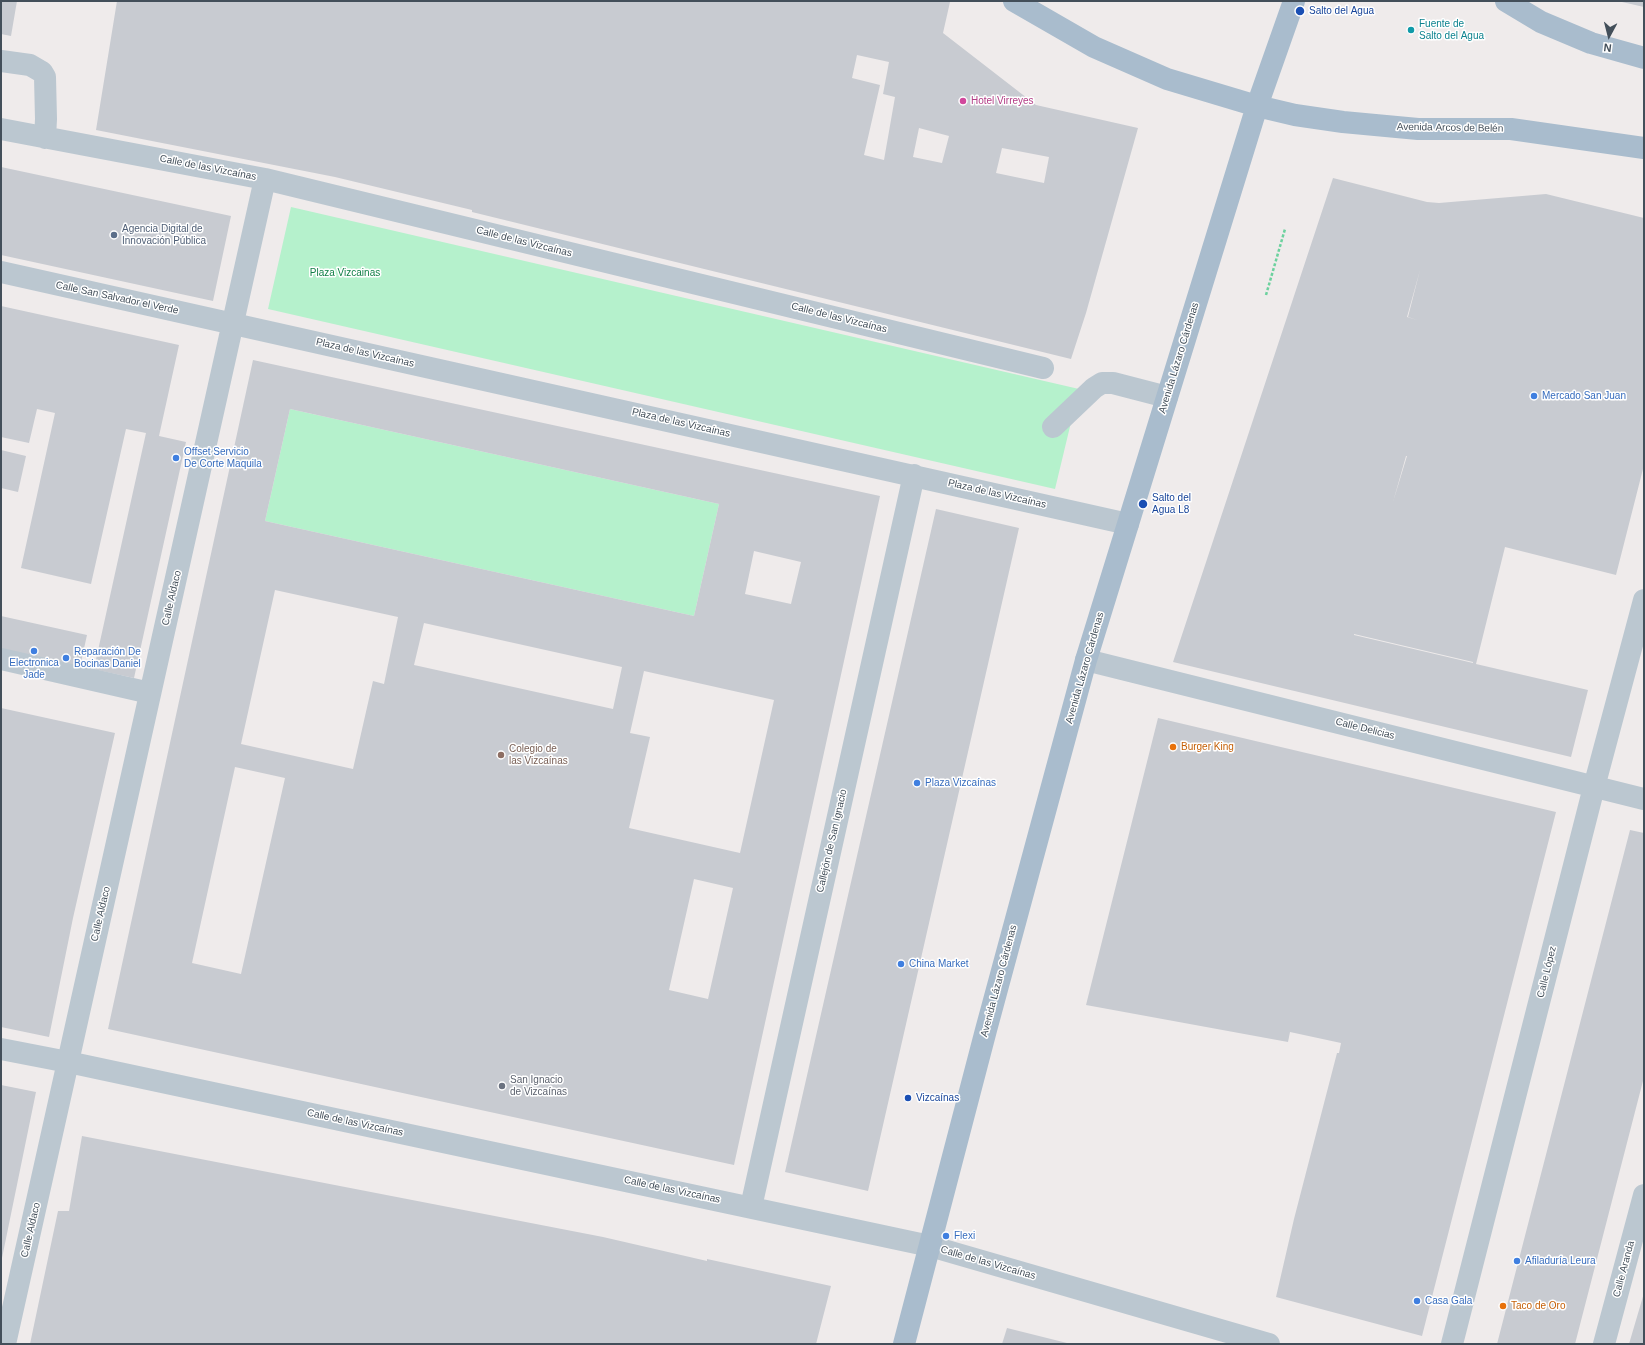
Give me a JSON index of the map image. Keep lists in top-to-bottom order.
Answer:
{
  "streets": {
    "main road": ["Avenida Arcos de Belén", "Avenida Lázaro Cárdenas"],
    "street": [
      "Calle de las Vizcaínas",
      "Calle San Salvador el Verde",
      "Plaza de las Vizcaínas",
      "Calle Aldaco",
      "Calle Delicias",
      "Callejón de San Ignacio",
      "Calle López",
      "Calle Aranda"
    ]
  },
  "crossings": [
    ["Avenida Arcos de Belén", "Avenida Lázaro Cárdenas"],
    ["Calle de las Vizcaínas", "Avenida Lázaro Cárdenas"],
    ["Calle de las Vizcaínas", "Calle Aldaco"],
    ["Calle de las Vizcaínas", "Callejón de San Ignacio"],
    ["Calle San Salvador el Verde", "Plaza de las Vizcaínas"],
    ["Calle San Salvador el Verde", "Calle Aldaco"],
    ["Plaza de las Vizcaínas", "Avenida Lázaro Cárdenas"],
    ["Plaza de las Vizcaínas", "Calle Aldaco"],
    ["Plaza de las Vizcaínas", "Callejón de San Ignacio"],
    ["Avenida Lázaro Cárdenas", "Calle Delicias"],
    ["Calle Delicias", "Calle López"]
  ],
  "parks": ["Plaza Vizcainas"],
  "places": [
    "Salto del Agua",
    "Fuente de Salto del Agua",
    "Hotel Virreyes",
    "Agencia Digital de Innovación Pública",
    "Mercado San Juan",
    "Offset Servicio De Corte Maquila",
    "Salto del Agua L8",
    "Electronica Jade",
    "Reparación De Bocinas Daniel",
    "Burger King",
    "Colegio de las Vizcaínas",
    "Plaza Vizcaínas",
    "China Market",
    "San Ignacio de Vizcaínas",
    "Vizcaínas",
    "Flexi",
    "Afiladuría Leura",
    "Casa Gala",
    "Taco de Oro"
  ],
  "north": "bottom"
}
